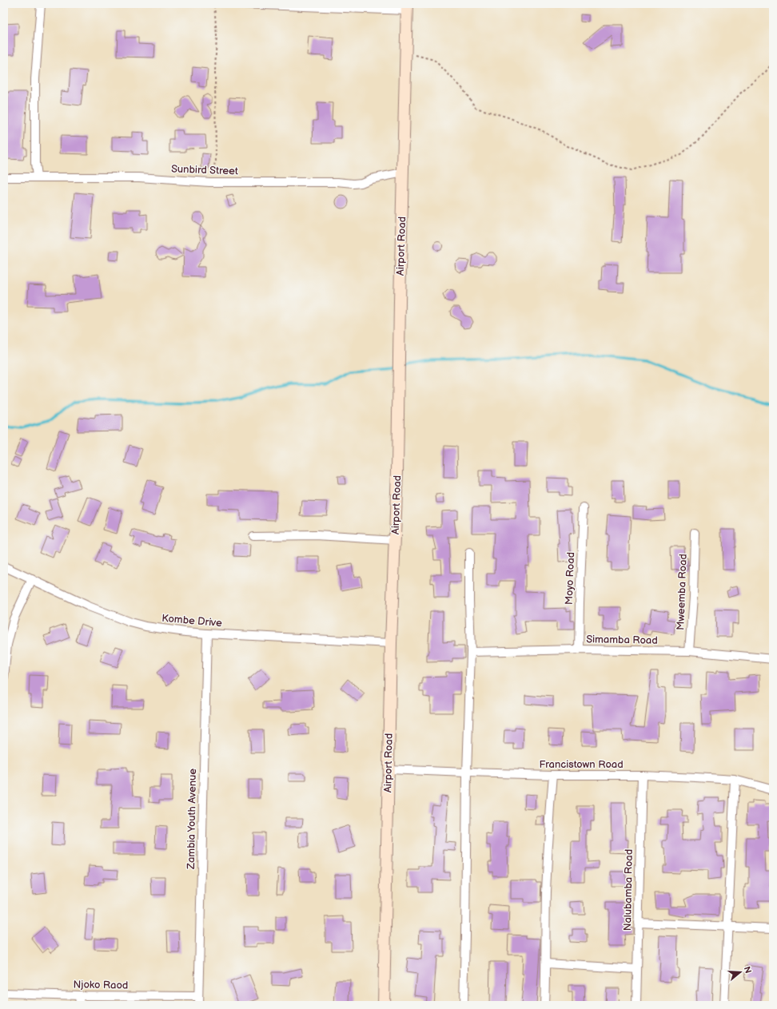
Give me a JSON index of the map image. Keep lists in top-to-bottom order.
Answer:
{
  "streets": {
    "street": [
      "Sunbird Street",
      "Airport Road",
      "Moyo Road",
      "Mweemba Road",
      "Kombe Drive",
      "Simamba Road",
      "Francistown Road",
      "Zambia Youth Avenue",
      "Nalubamba Road",
      "Njoko Raod"
    ]
  },
  "crossings": [
    ["Sunbird Street", "Airport Road"],
    ["Airport Road", "Kombe Drive"],
    ["Airport Road", "Francistown Road"],
    ["Moyo Road", "Simamba Road"],
    ["Mweemba Road", "Simamba Road"],
    ["Kombe Drive", "Zambia Youth Avenue"],
    ["Francistown Road", "Nalubamba Road"],
    ["Zambia Youth Avenue", "Njoko Raod"]
  ],
  "north": "right"
}
